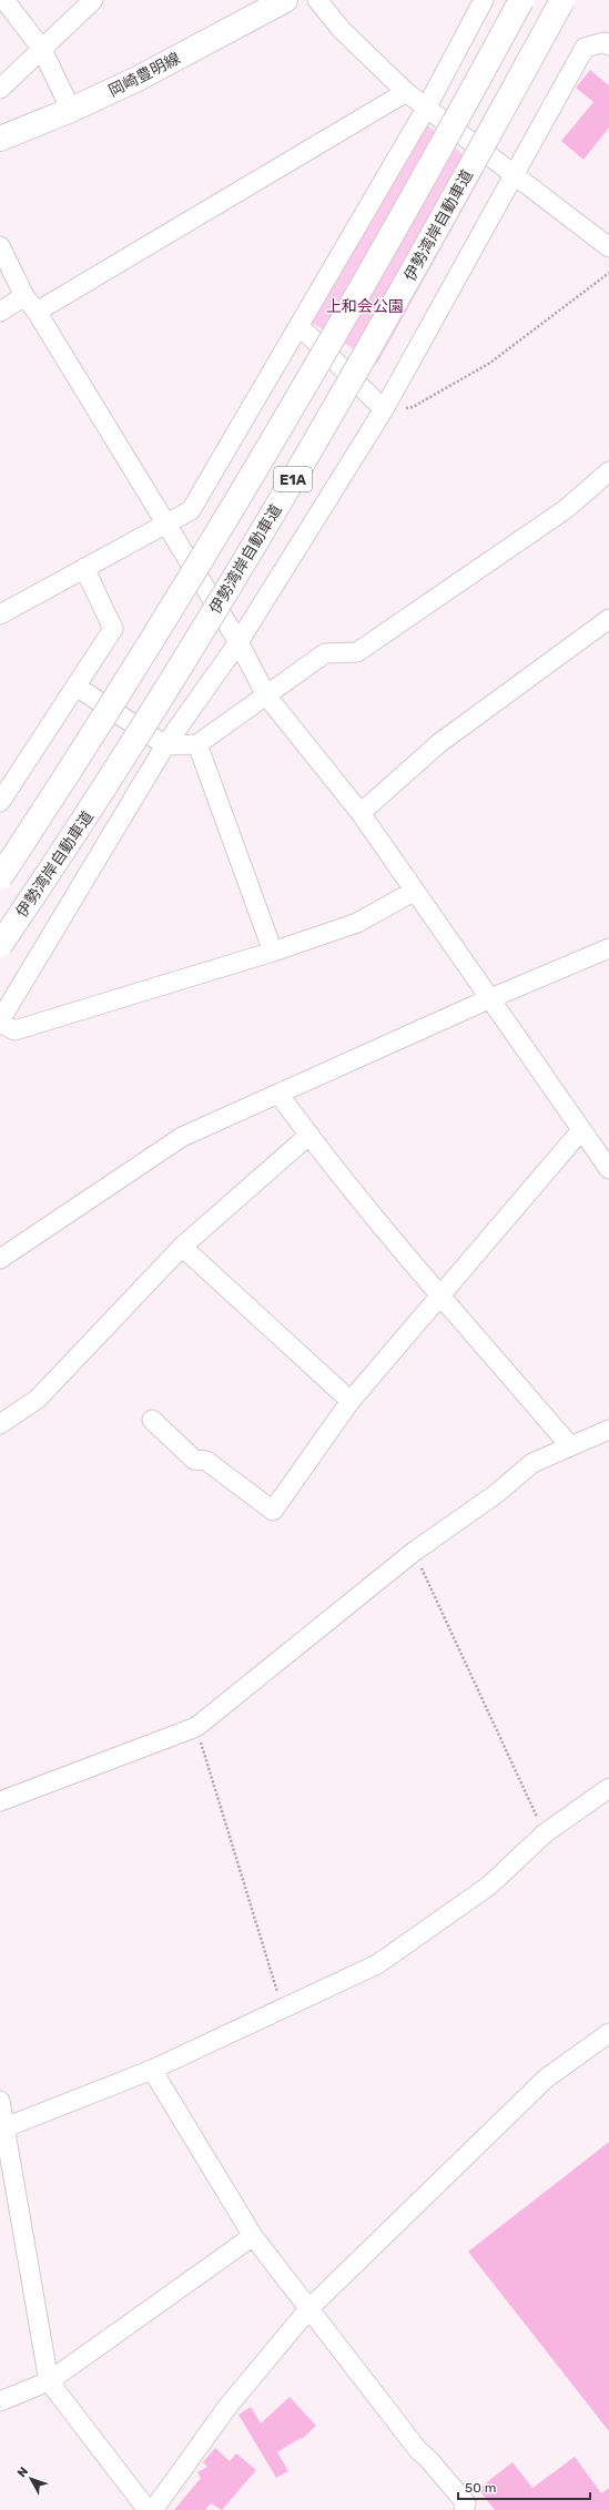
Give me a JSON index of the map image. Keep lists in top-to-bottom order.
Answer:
{
  "streets": {
    "main road": ["岡崎豊明線", "伊勢湾岸自動車道", "E1A"]
  },
  "parks": ["上和会公園"],
  "scale_bar": "50 m",
  "north": "top left"
}
